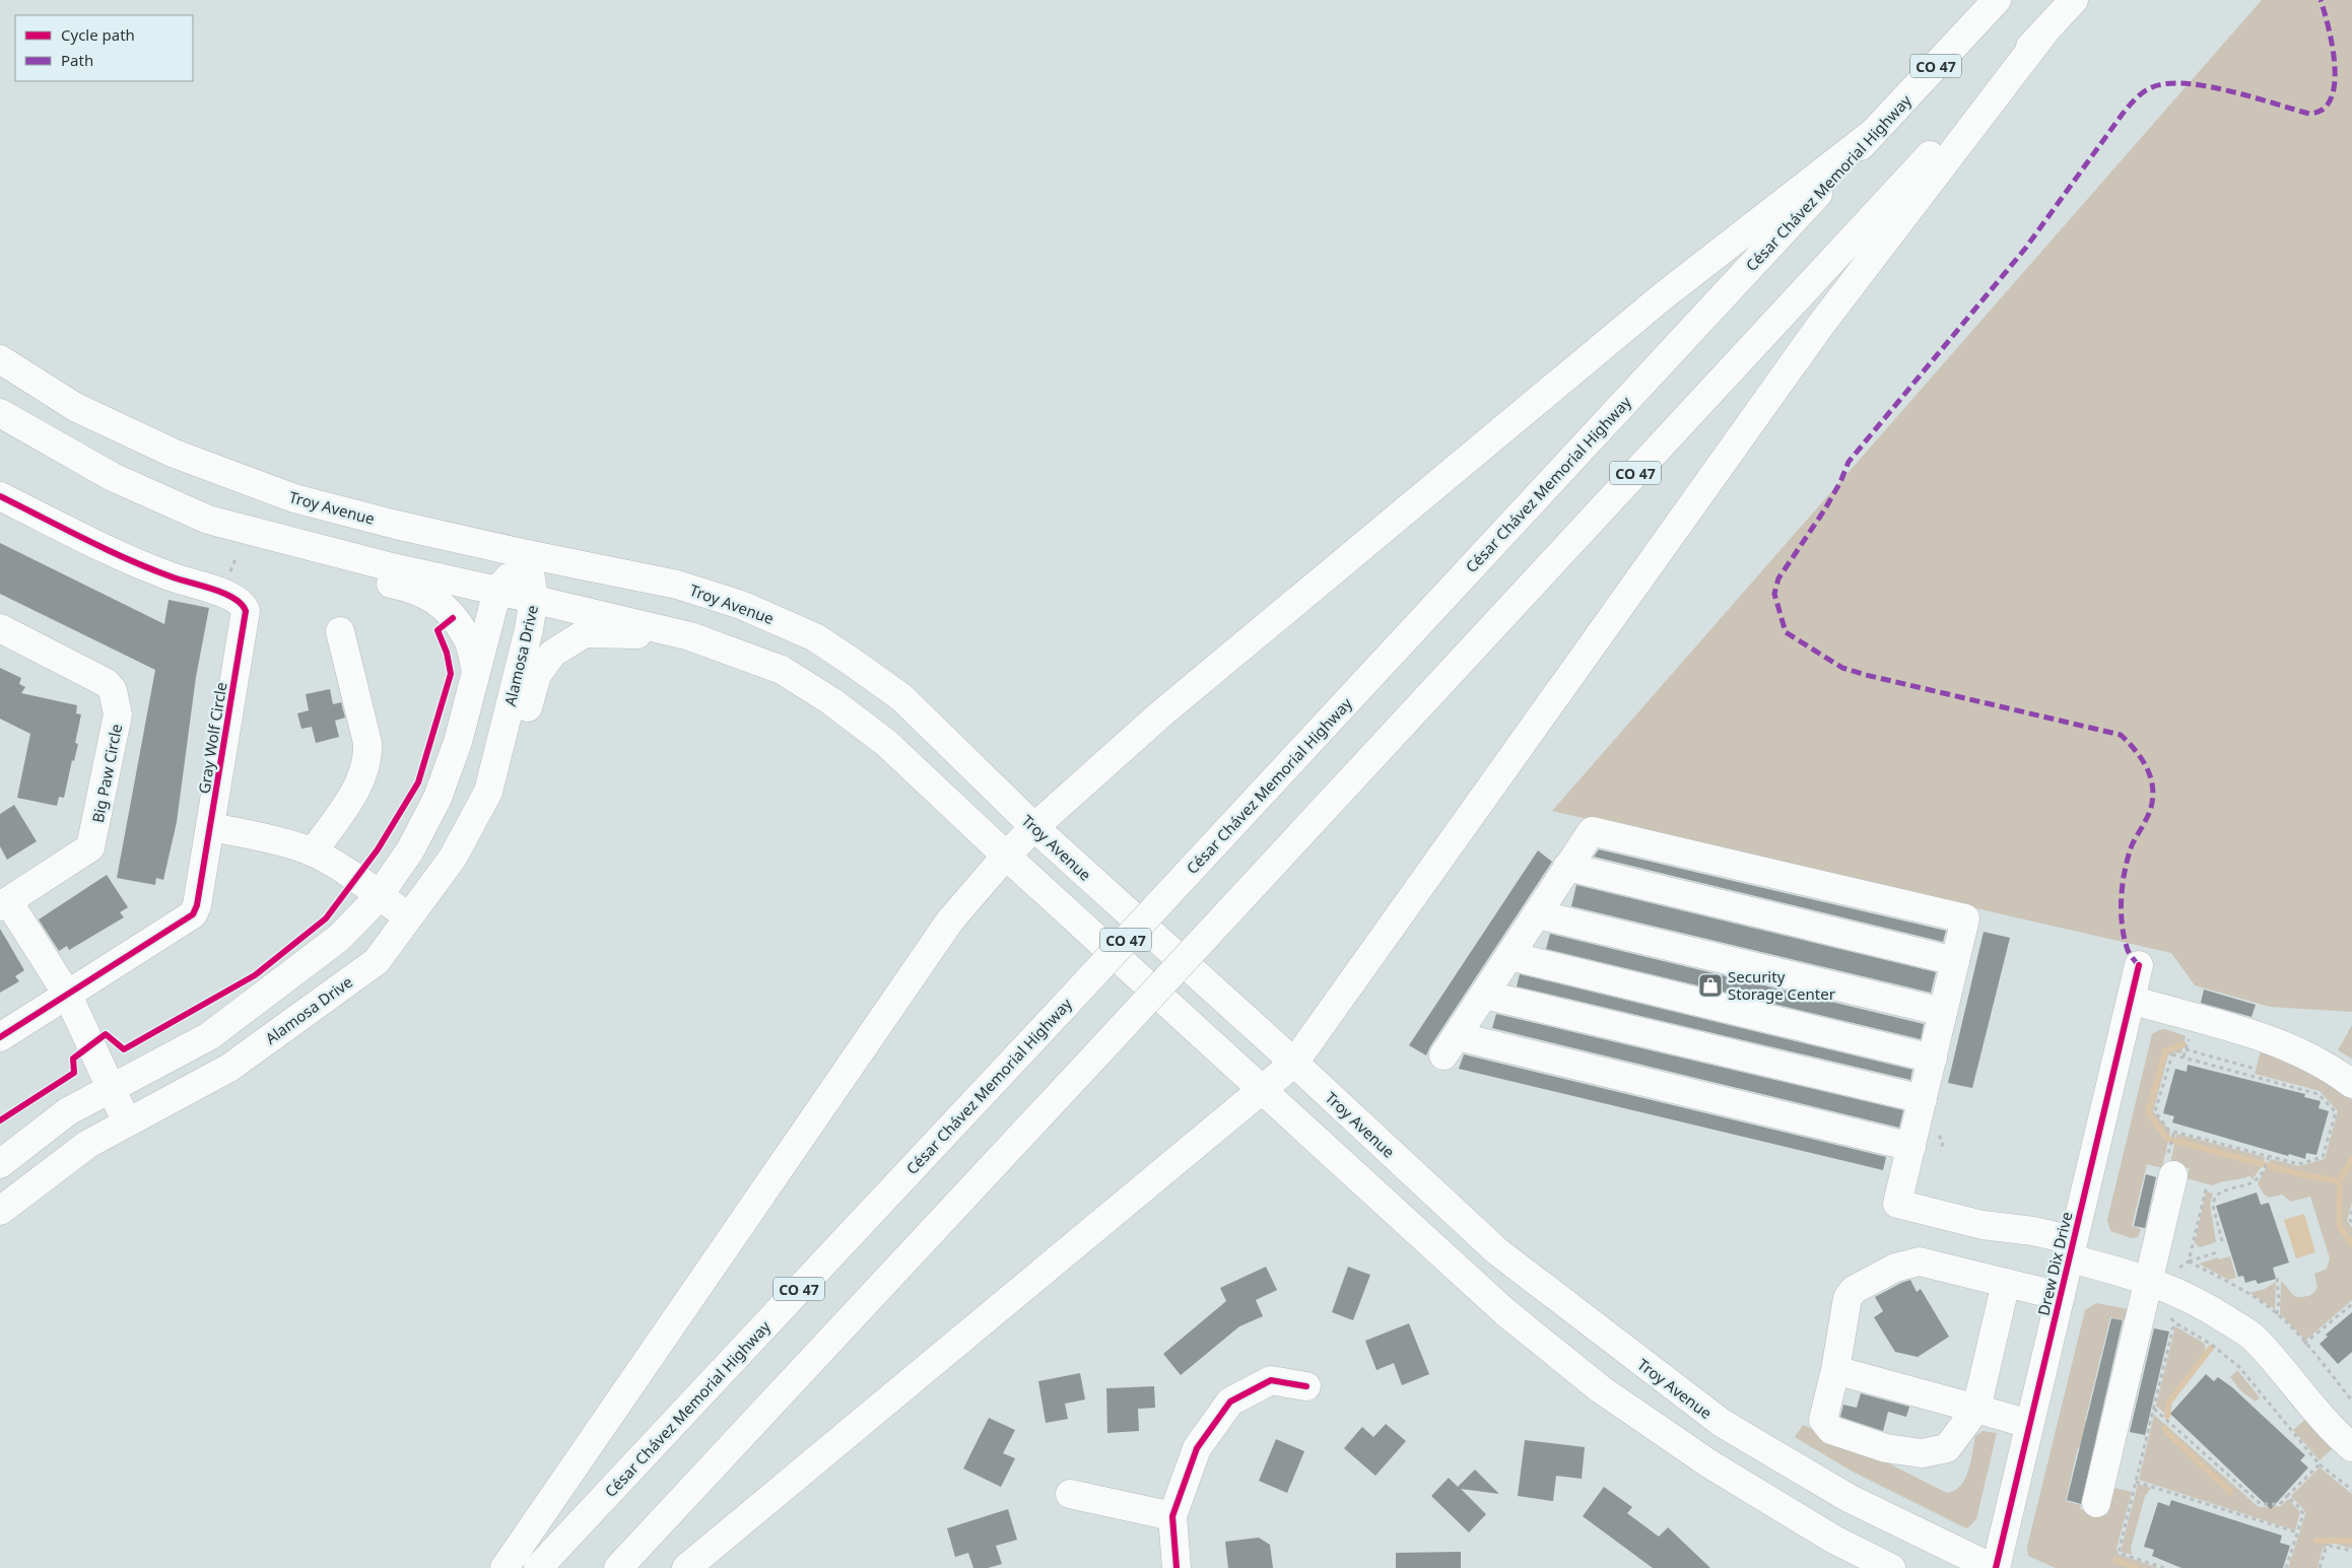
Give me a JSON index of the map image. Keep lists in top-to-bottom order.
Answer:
{
  "streets": {
    "main road": [
      "CO 47",
      "César Chávez Memorial Highway",
      "Troy Avenue",
      "Alamosa Drive",
      "Gray Wolf Circle",
      "Big Paw Circle",
      "Drew Dix Drive"
    ]
  },
  "crossings": [
    ["Troy Avenue", "Alamosa Drive"],
    ["Troy Avenue", "Drew Dix Drive"]
  ],
  "places": {
    "shop": ["Security Storage Center"]
  },
  "legend": ["Cycle path", "Path"]
}
